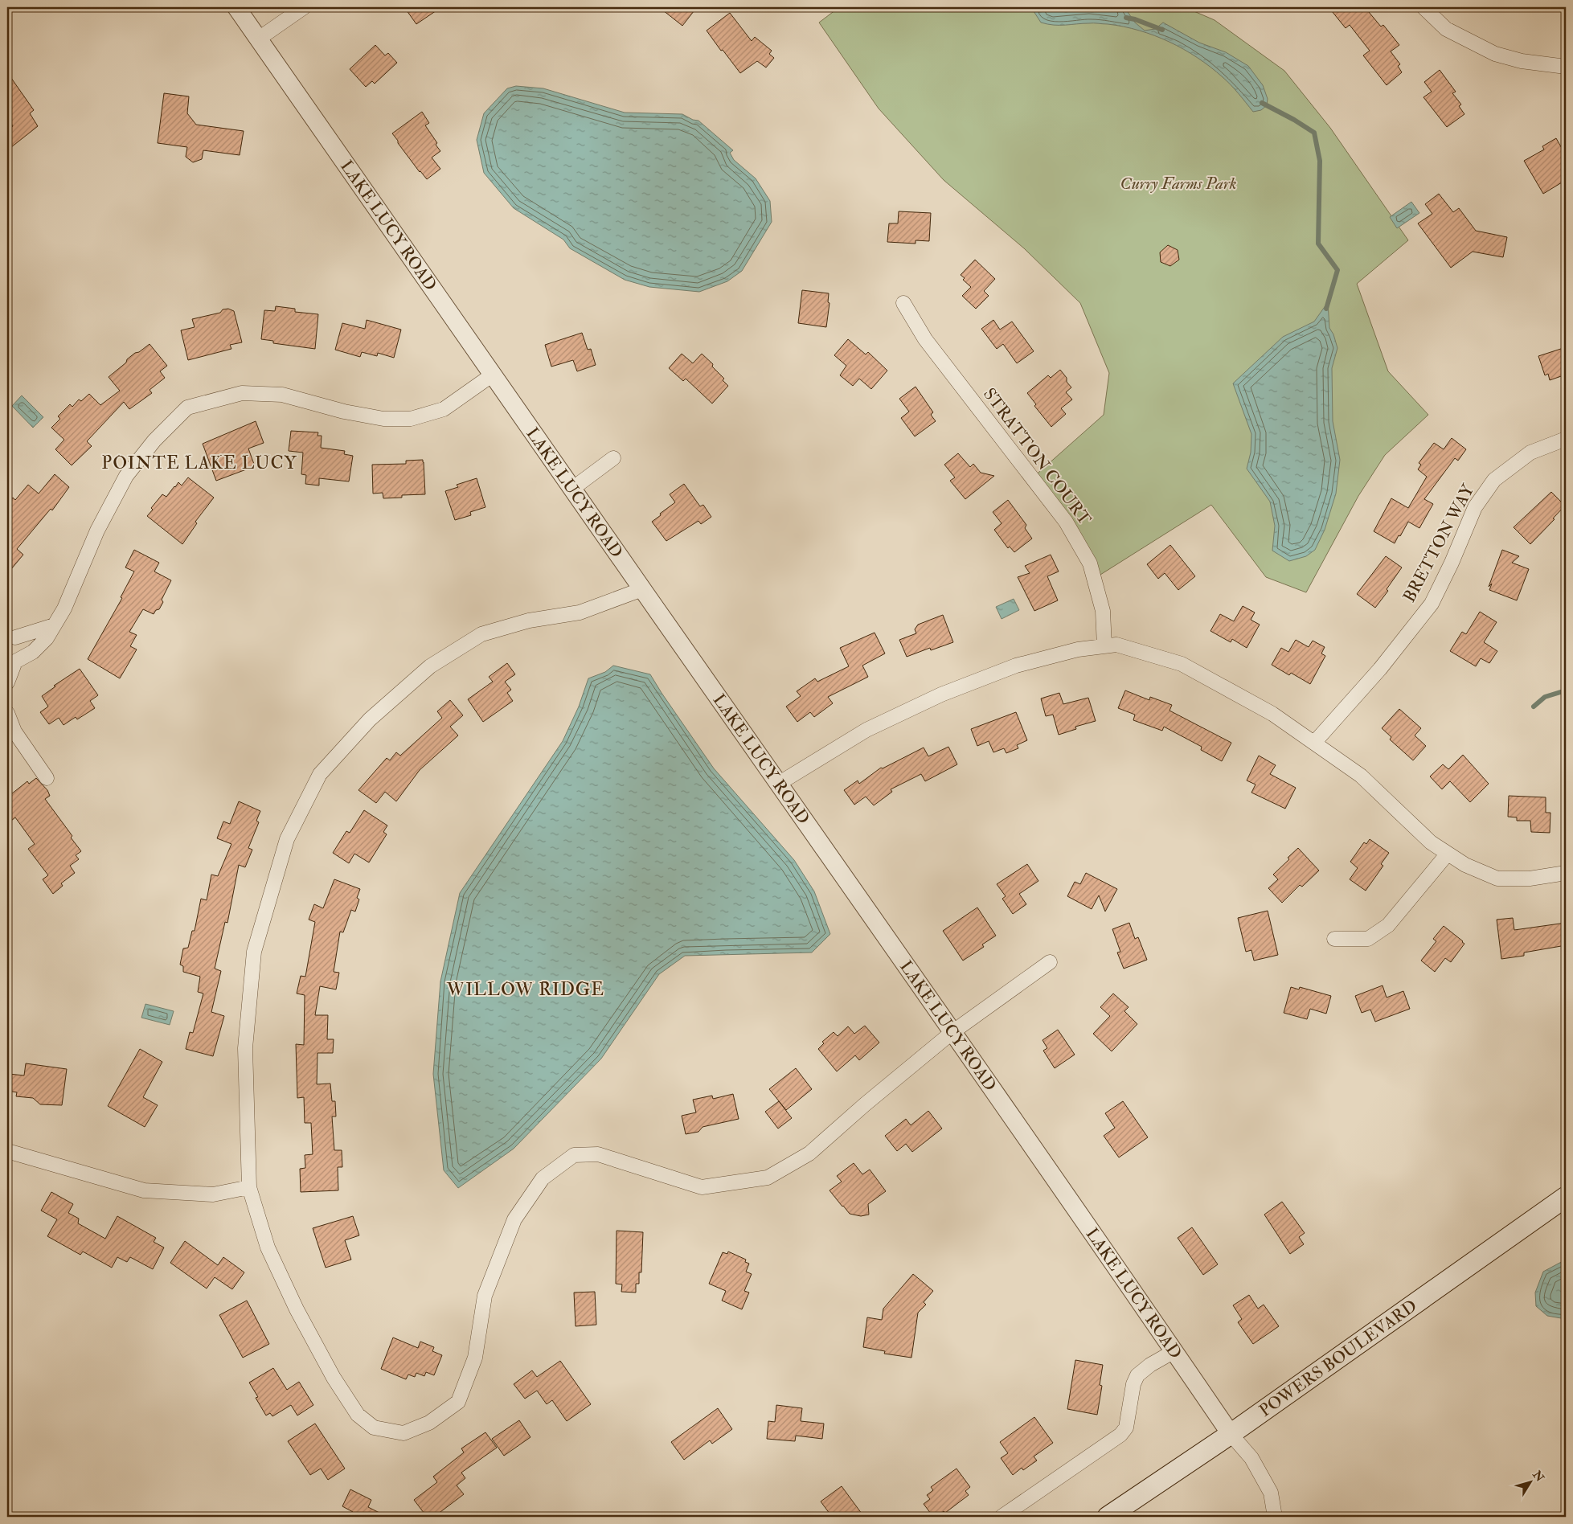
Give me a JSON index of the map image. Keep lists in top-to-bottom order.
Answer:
{
  "streets": {
    "main road": ["POWERS BOULEVARD"],
    "street": ["LAKE LUCY ROAD", "STRATTON COURT", "BRETTON WAY"]
  },
  "crossings": [
    ["LAKE LUCY ROAD", "POWERS BOULEVARD"]
  ],
  "districts": ["POINTE LAKE LUCY", "WILLOW RIDGE"],
  "parks": ["Curry Farms Park"],
  "north": "top right"
}
